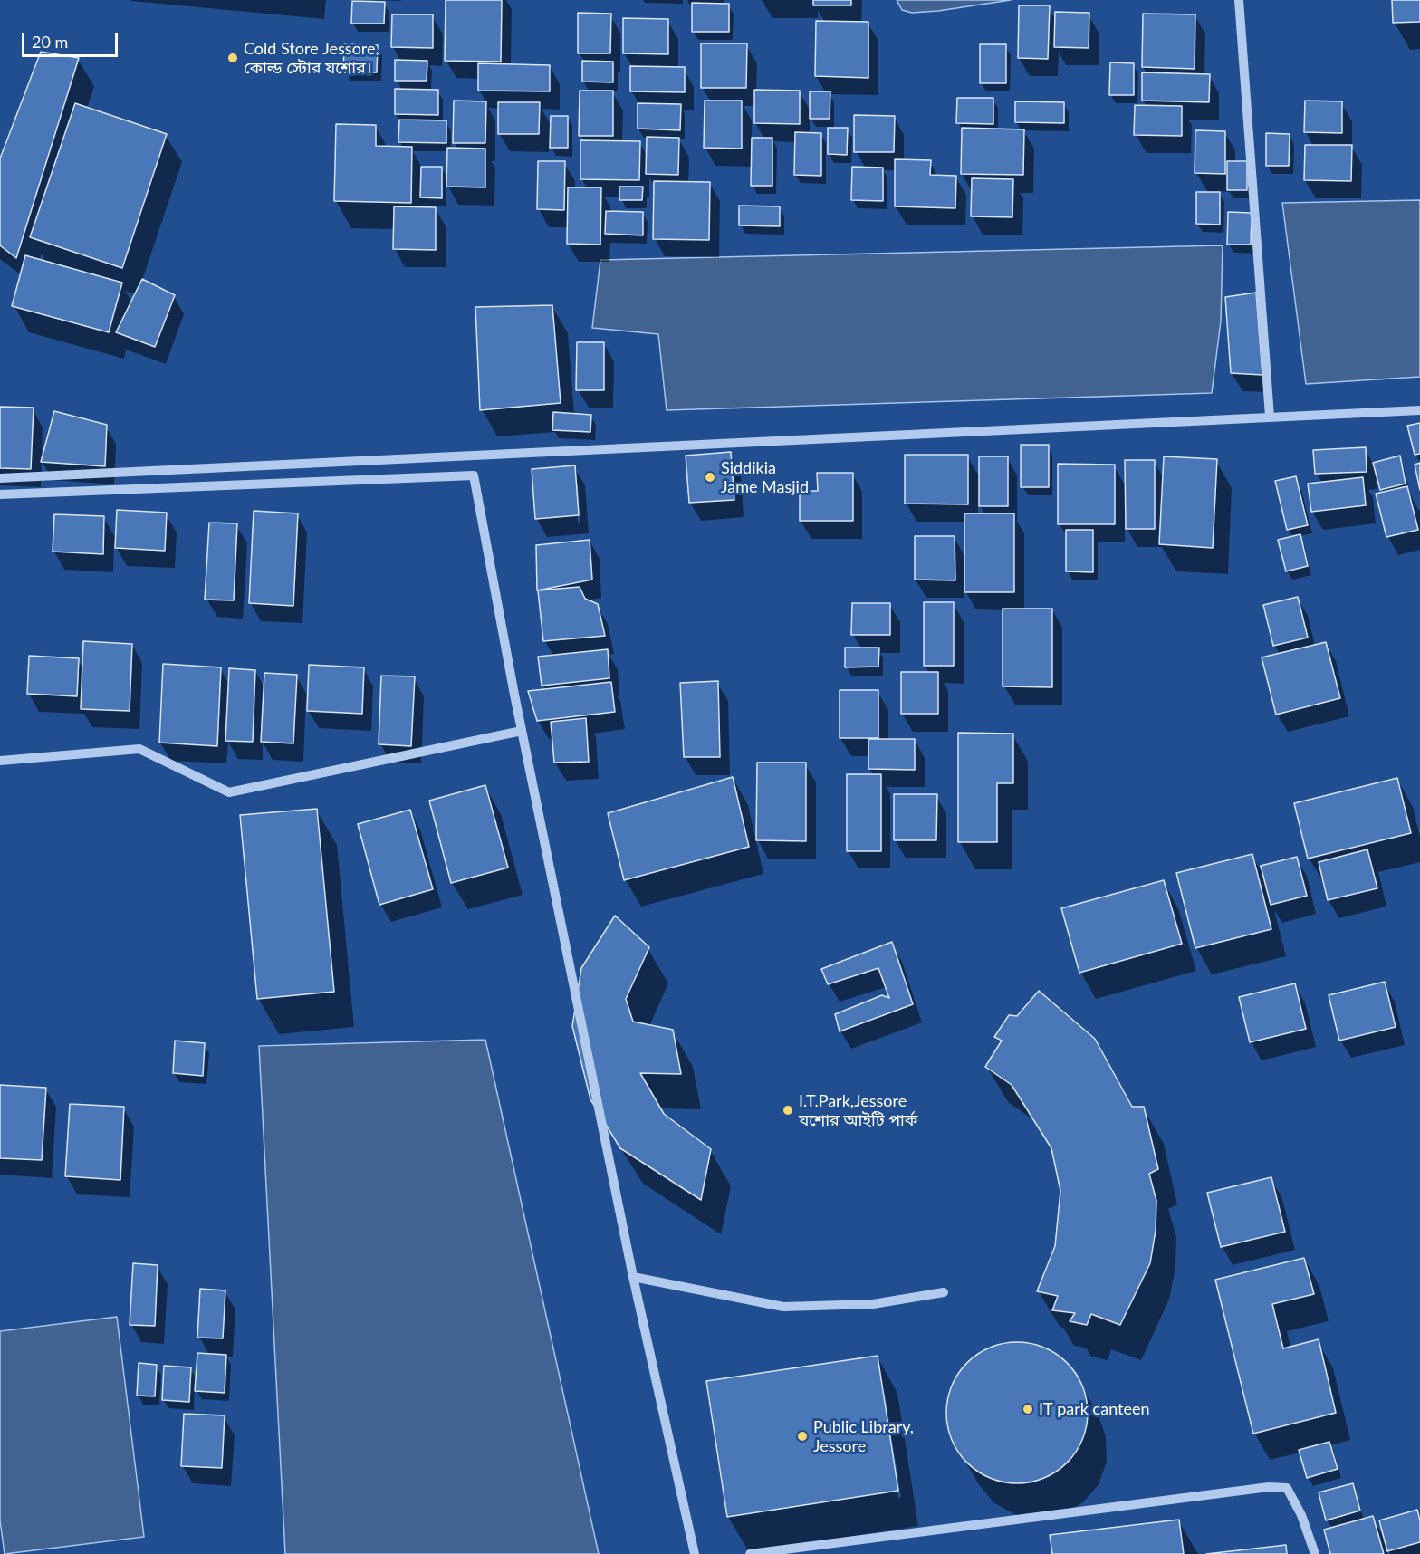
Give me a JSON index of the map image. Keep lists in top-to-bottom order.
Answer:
{
  "places": [
    "Cold Store Jessore. কোল্ড স্টোর যশোর।",
    "Siddikia Jame Masjid",
    "I.T.Park,Jessore যশোর আইটি পার্ক",
    "IT park canteen",
    "Public Library, Jessore"
  ],
  "scale_bar": "20 m"
}
